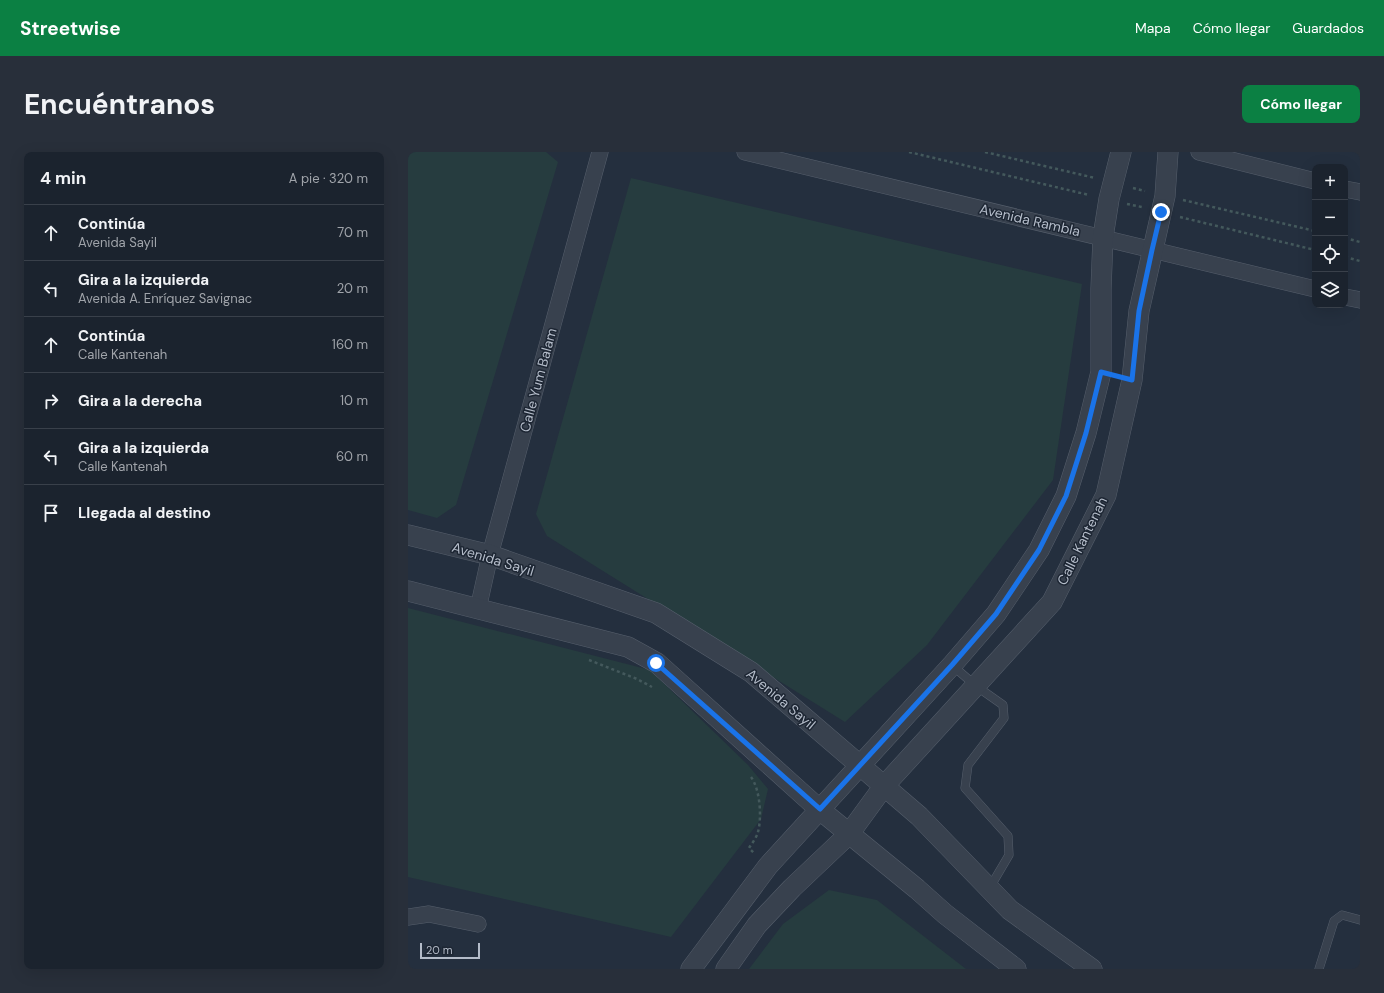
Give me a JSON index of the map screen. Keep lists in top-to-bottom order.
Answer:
{
  "streets": {
    "street": [
      "Avenida Rambla",
      "Calle Yum Balam",
      "Calle Kantenah",
      "Avenida Sayil"
    ]
  },
  "crossings": [
    ["Avenida Rambla", "Calle Kantenah"],
    ["Calle Yum Balam", "Avenida Sayil"],
    ["Calle Kantenah", "Avenida Sayil"]
  ],
  "scale_bar": "20 m",
  "page": {
    "header": "Streetwise",
    "nav": ["Mapa", "Cómo llegar", "Guardados"],
    "buttons": "Cómo llegar",
    "title": "Encuéntranos",
    "heading": ["4 min", "A pie · 320 m"],
    "map_buttons": ["+", "−"],
    "list": [
      ["Continúa", "Avenida Sayil", "70 m"],
      ["Gira a la izquierda", "Avenida A. Enríquez Savignac", "20 m"],
      ["Continúa", "Calle Kantenah", "160 m"],
      ["Gira a la derecha", "10 m"],
      ["Gira a la izquierda", "Calle Kantenah", "60 m"],
      "Llegada al destino"
    ],
    "scale": "20 m"
  }
}
